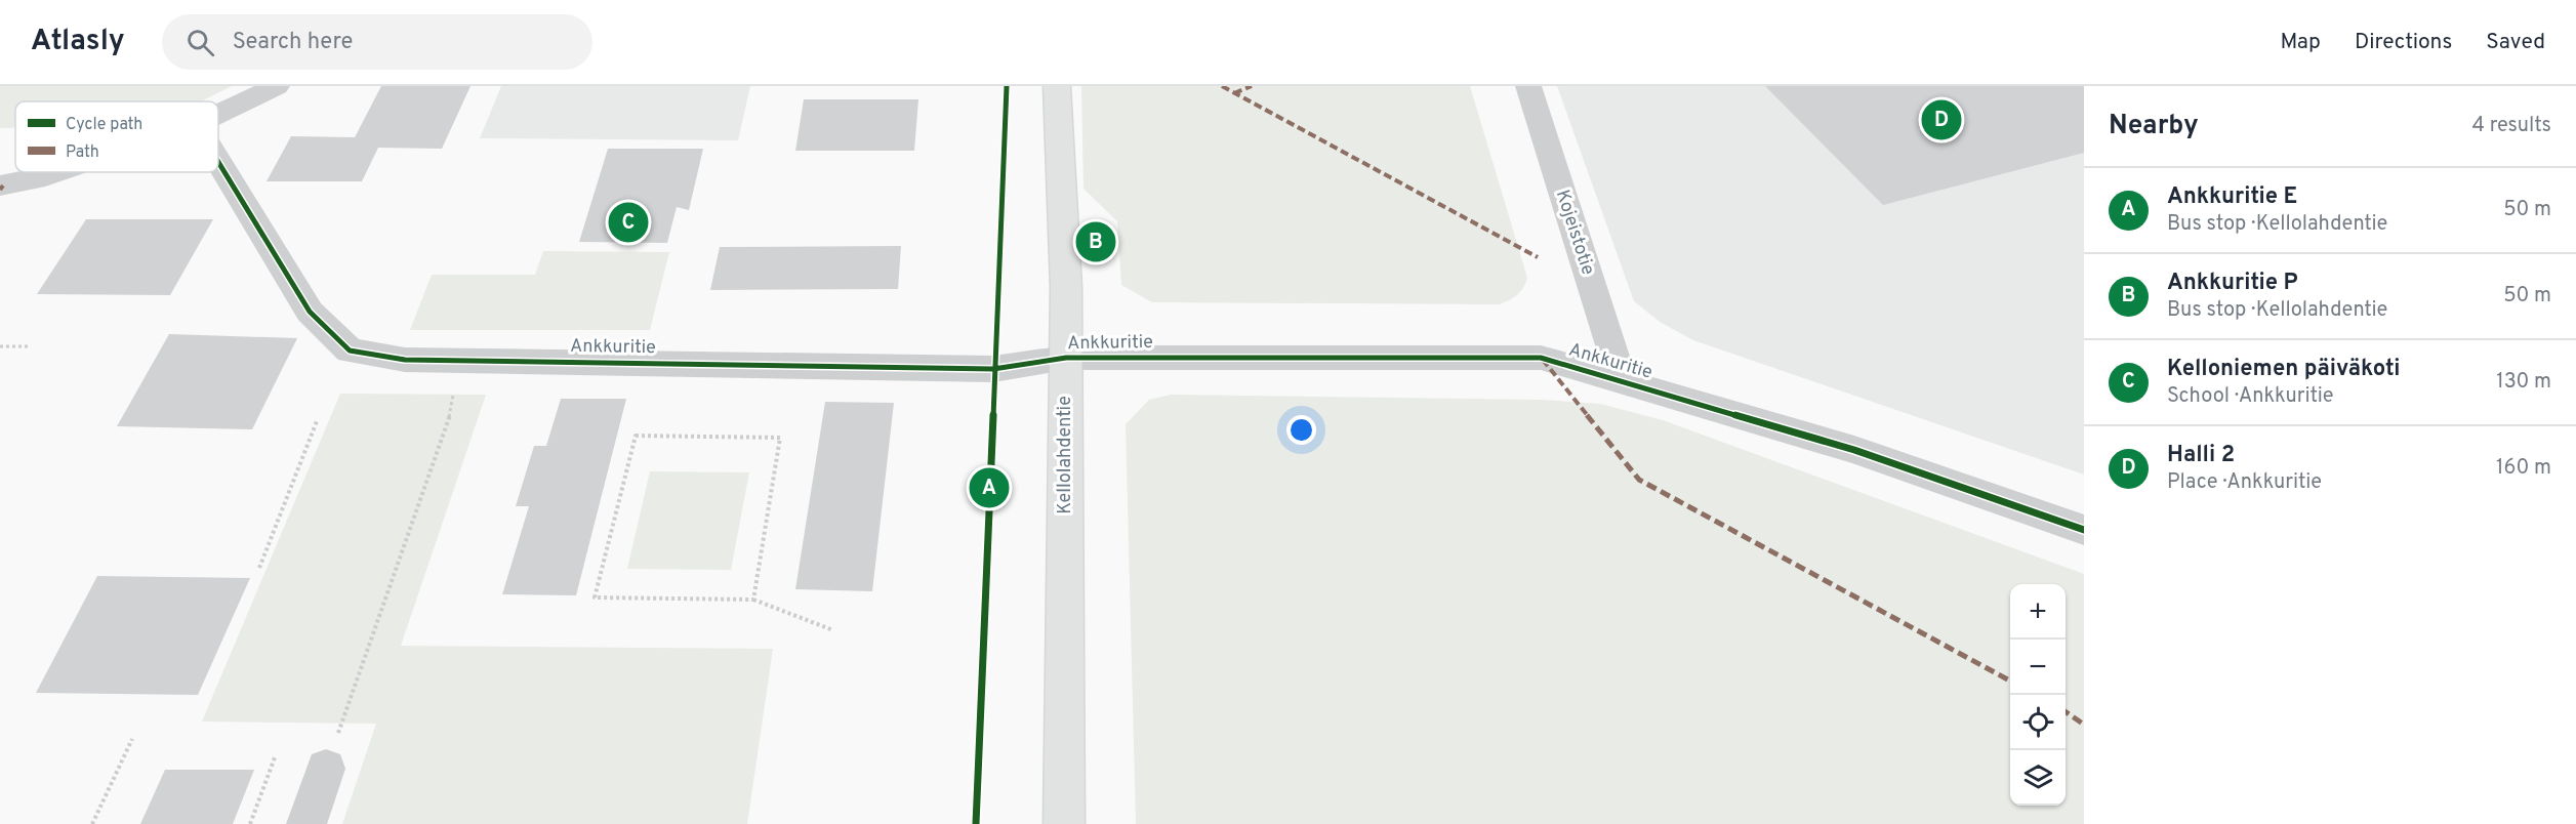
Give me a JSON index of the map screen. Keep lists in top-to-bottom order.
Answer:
{
  "streets": {
    "street": ["Kojeistotie", "Ankkuritie", "Kellolahdentie"]
  },
  "crossings": [
    ["Kojeistotie", "Ankkuritie"],
    ["Ankkuritie", "Kellolahdentie"]
  ],
  "legend": ["Cycle path", "Path"],
  "page": {
    "header": "Atlasly",
    "search": "Search here",
    "nav": ["Map", "Directions", "Saved"],
    "heading": ["Nearby", "4 results"],
    "pins": [
      "D",
      "C",
      "B",
      "A"
    ],
    "list": [
      {
        "mark": "A",
        "name": "Ankkuritie E",
        "note": "Bus stop · Kellolahdentie",
        "value": "50 m"
      },
      {
        "mark": "B",
        "name": "Ankkuritie P",
        "note": "Bus stop · Kellolahdentie",
        "value": "50 m"
      },
      {
        "mark": "C",
        "name": "Kelloniemen päiväkoti",
        "note": "School · Ankkuritie",
        "value": "130 m"
      },
      {
        "mark": "D",
        "name": "Halli 2",
        "note": "Place · Ankkuritie",
        "value": "160 m"
      }
    ],
    "map_buttons": ["+", "−"]
  }
}
